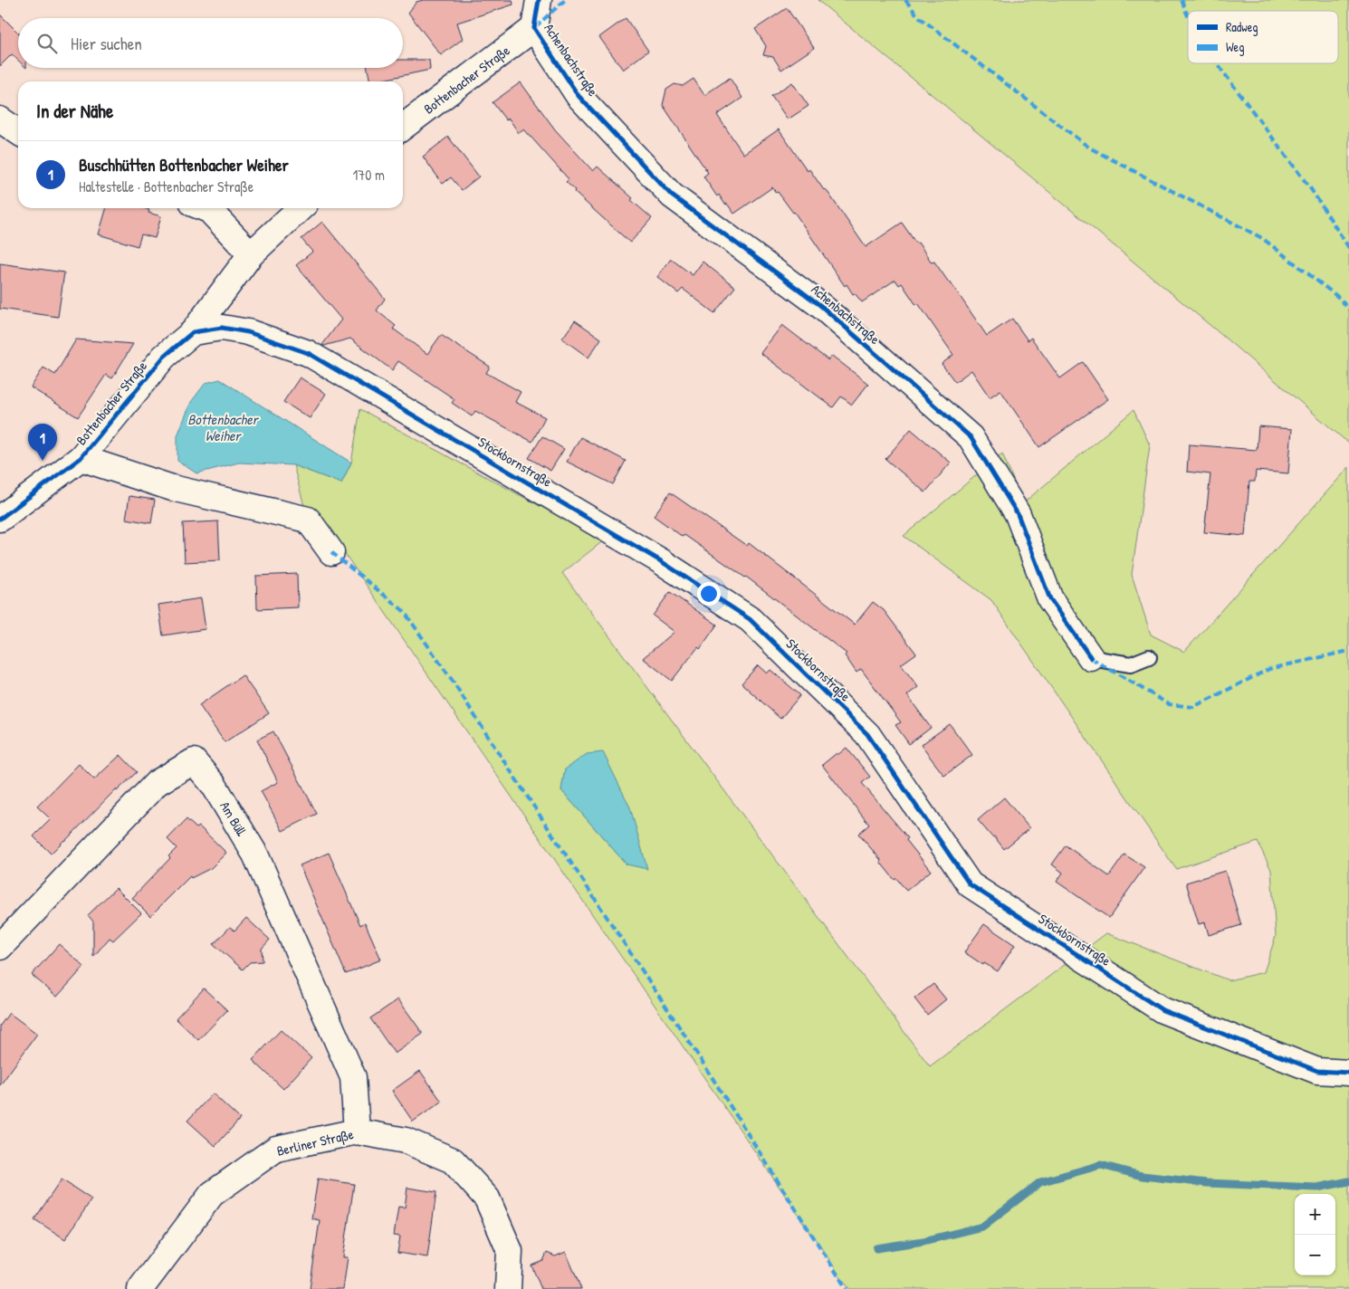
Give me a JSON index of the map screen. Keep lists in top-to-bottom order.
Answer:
{
  "streets": {
    "street": [
      "Achenbachstraße",
      "Bottenbacher Straße",
      "Stockbornstraße",
      "Am Büll",
      "Berliner Straße"
    ]
  },
  "crossings": [
    ["Achenbachstraße", "Bottenbacher Straße"],
    ["Bottenbacher Straße", "Stockbornstraße"],
    ["Am Büll", "Berliner Straße"]
  ],
  "water": ["Bottenbacher Weiher"],
  "legend": ["Radweg", "Weg"],
  "page": {
    "search": "Hier suchen",
    "heading": "In der Nähe",
    "list": [
      {
        "mark": "1",
        "name": "Buschhütten Bottenbacher Weiher",
        "note": "Haltestelle · Bottenbacher Straße",
        "value": "170 m"
      }
    ],
    "pins": "1",
    "map_buttons": ["+", "−"]
  }
}
